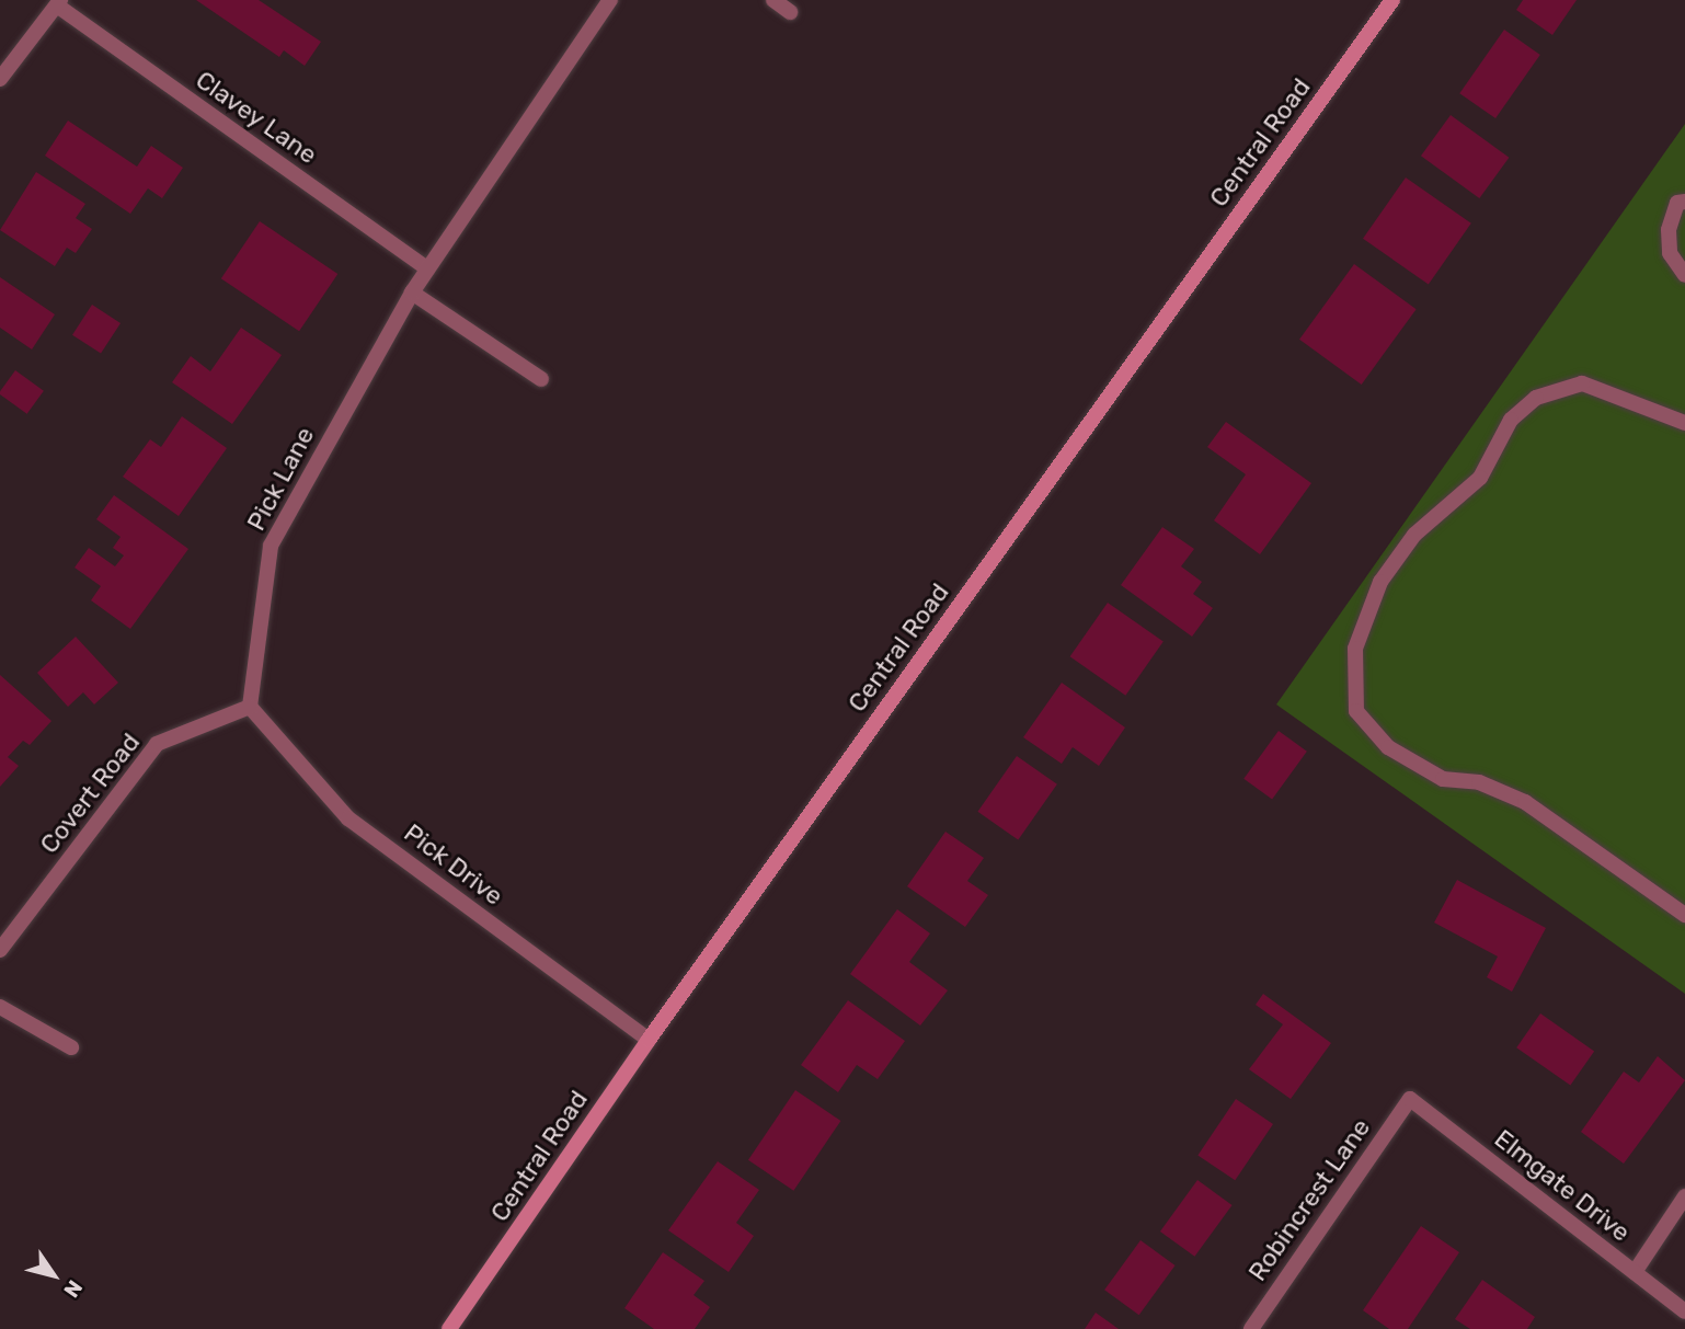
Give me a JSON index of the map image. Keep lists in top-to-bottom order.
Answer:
{
  "streets": {
    "main road": ["Central Road"],
    "street": [
      "Clavey Lane",
      "Pick Lane",
      "Covert Road",
      "Pick Drive",
      "Elmgate Drive",
      "Robincrest Lane"
    ]
  },
  "crossings": [
    ["Clavey Lane", "Pick Lane"],
    ["Central Road", "Pick Drive"],
    ["Pick Lane", "Covert Road"],
    ["Pick Lane", "Pick Drive"],
    ["Covert Road", "Pick Drive"],
    ["Elmgate Drive", "Robincrest Lane"]
  ],
  "north": "bottom right"
}
